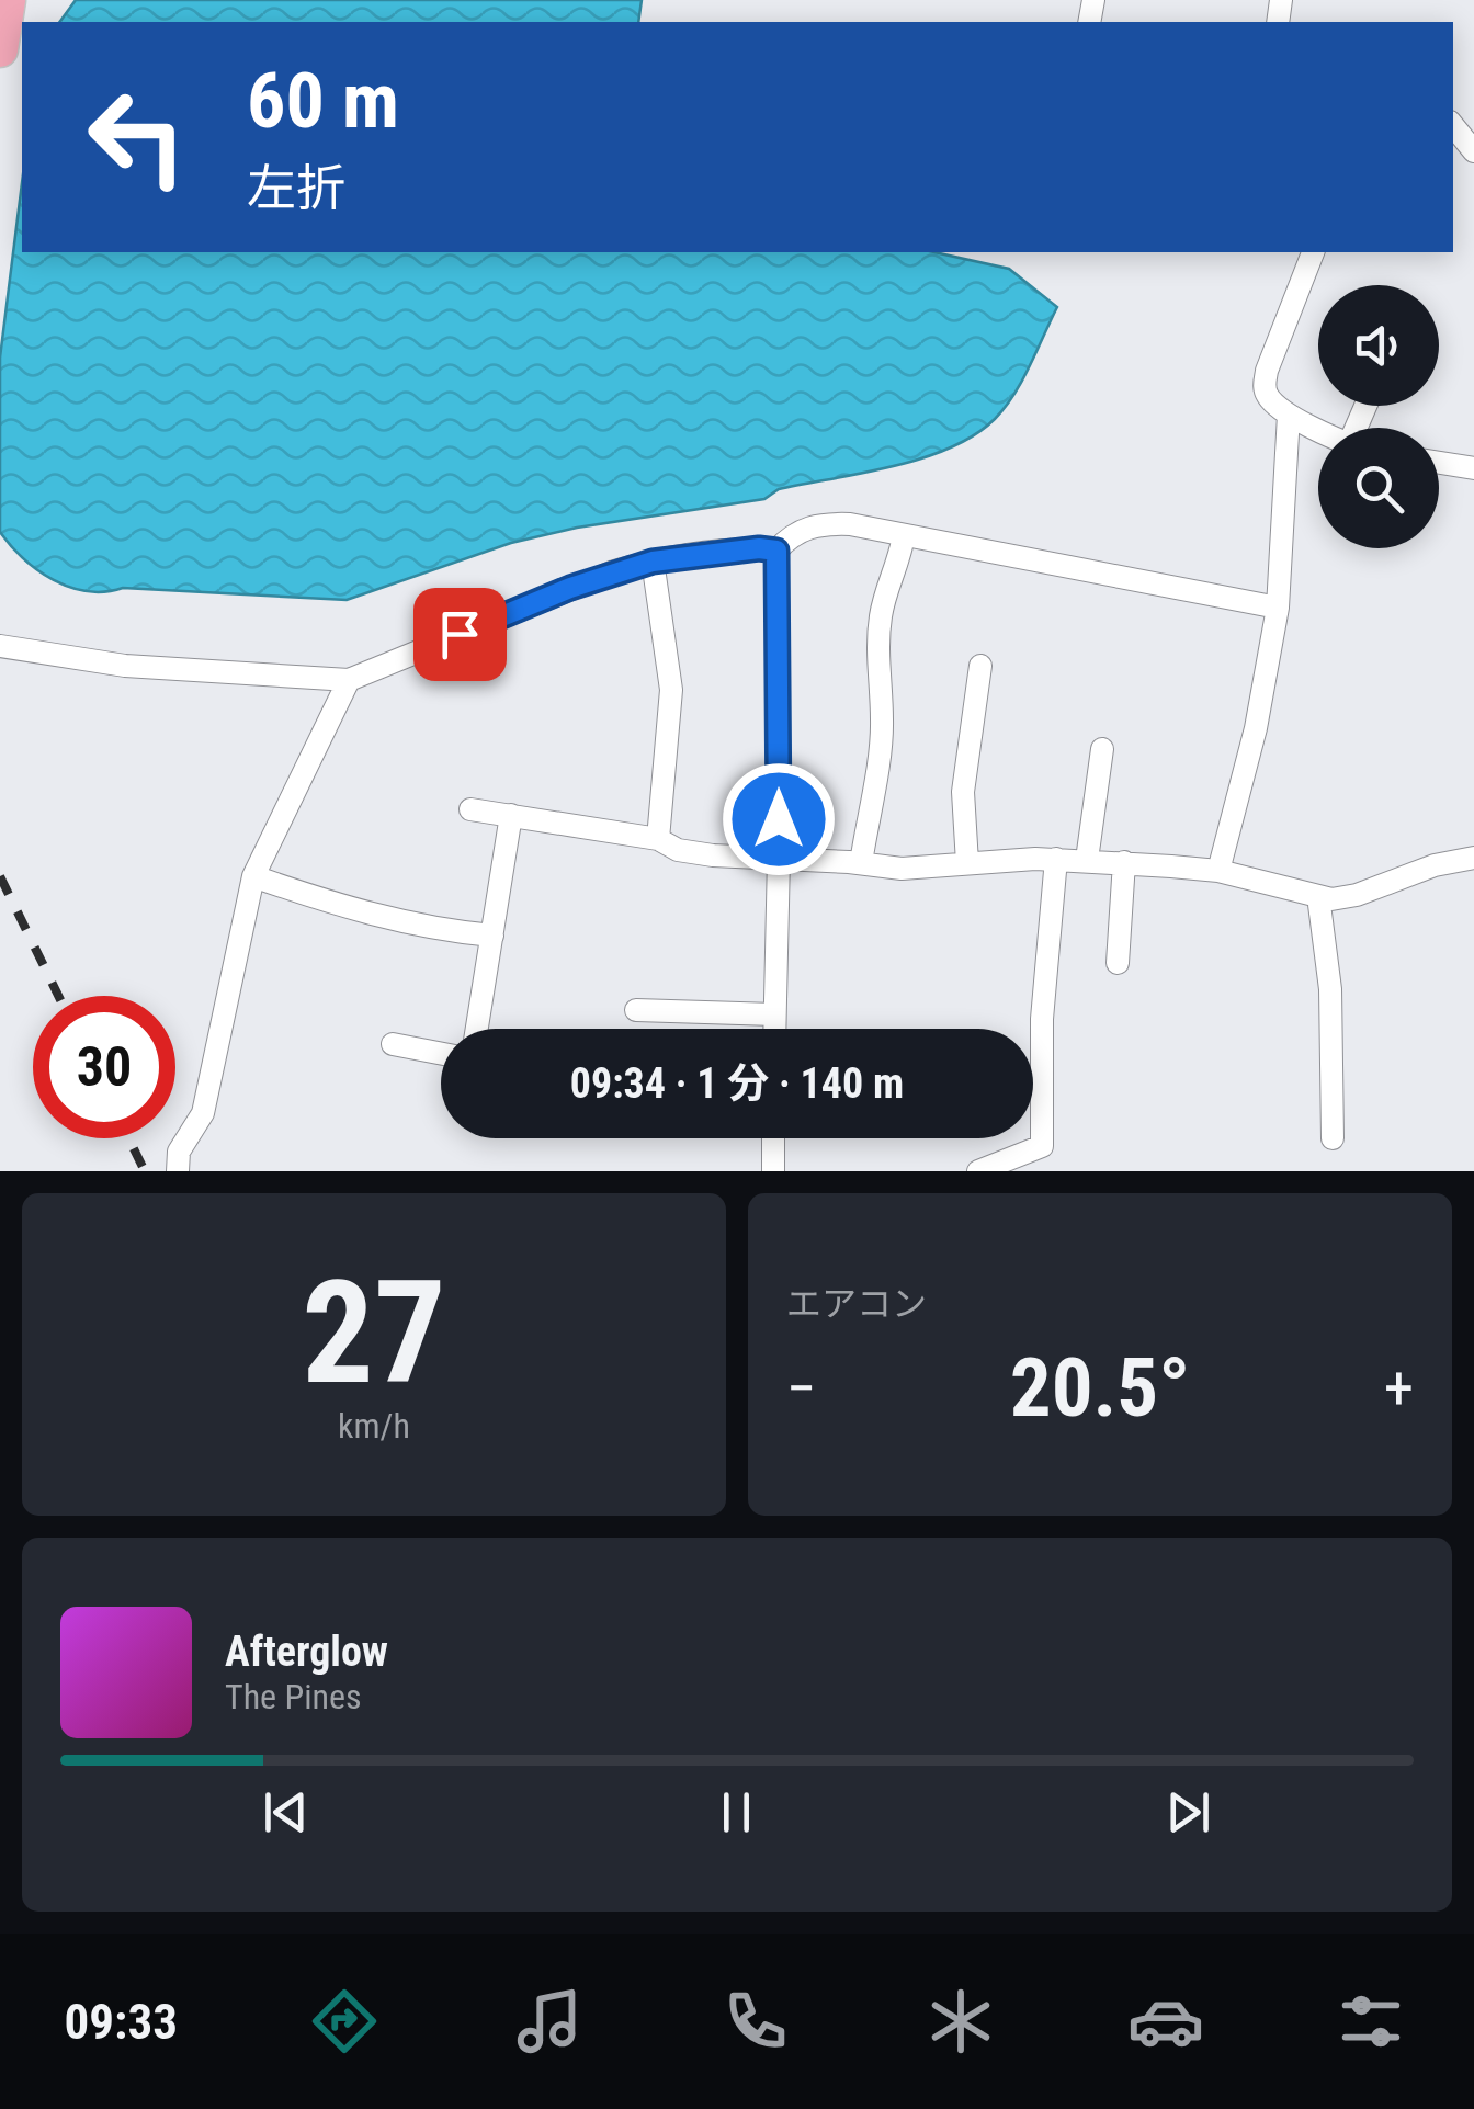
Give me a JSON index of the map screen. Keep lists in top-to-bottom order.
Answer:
{
  "page": {
    "turn": ["60 m", "左折"],
    "limit": "30",
    "trip": "09:34 · 1 分 · 140 m",
    "tile": [
      ["27", "km/h"],
      "エアコン"
    ],
    "heat": ["−", "20.5°", "+"],
    "song": ["Afterglow", "The Pines"],
    "tabs": "09:33"
  }
}
